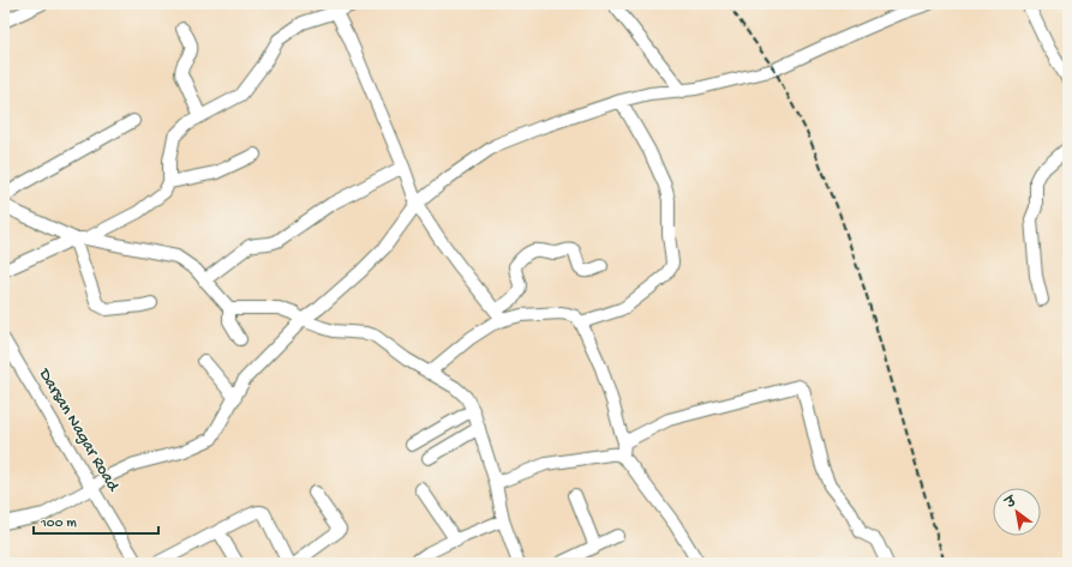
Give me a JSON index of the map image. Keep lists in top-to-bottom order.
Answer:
{
  "streets": {
    "street": ["Darsan Nagar Road"]
  },
  "scale_bar": "100 m",
  "north": "top left"
}
